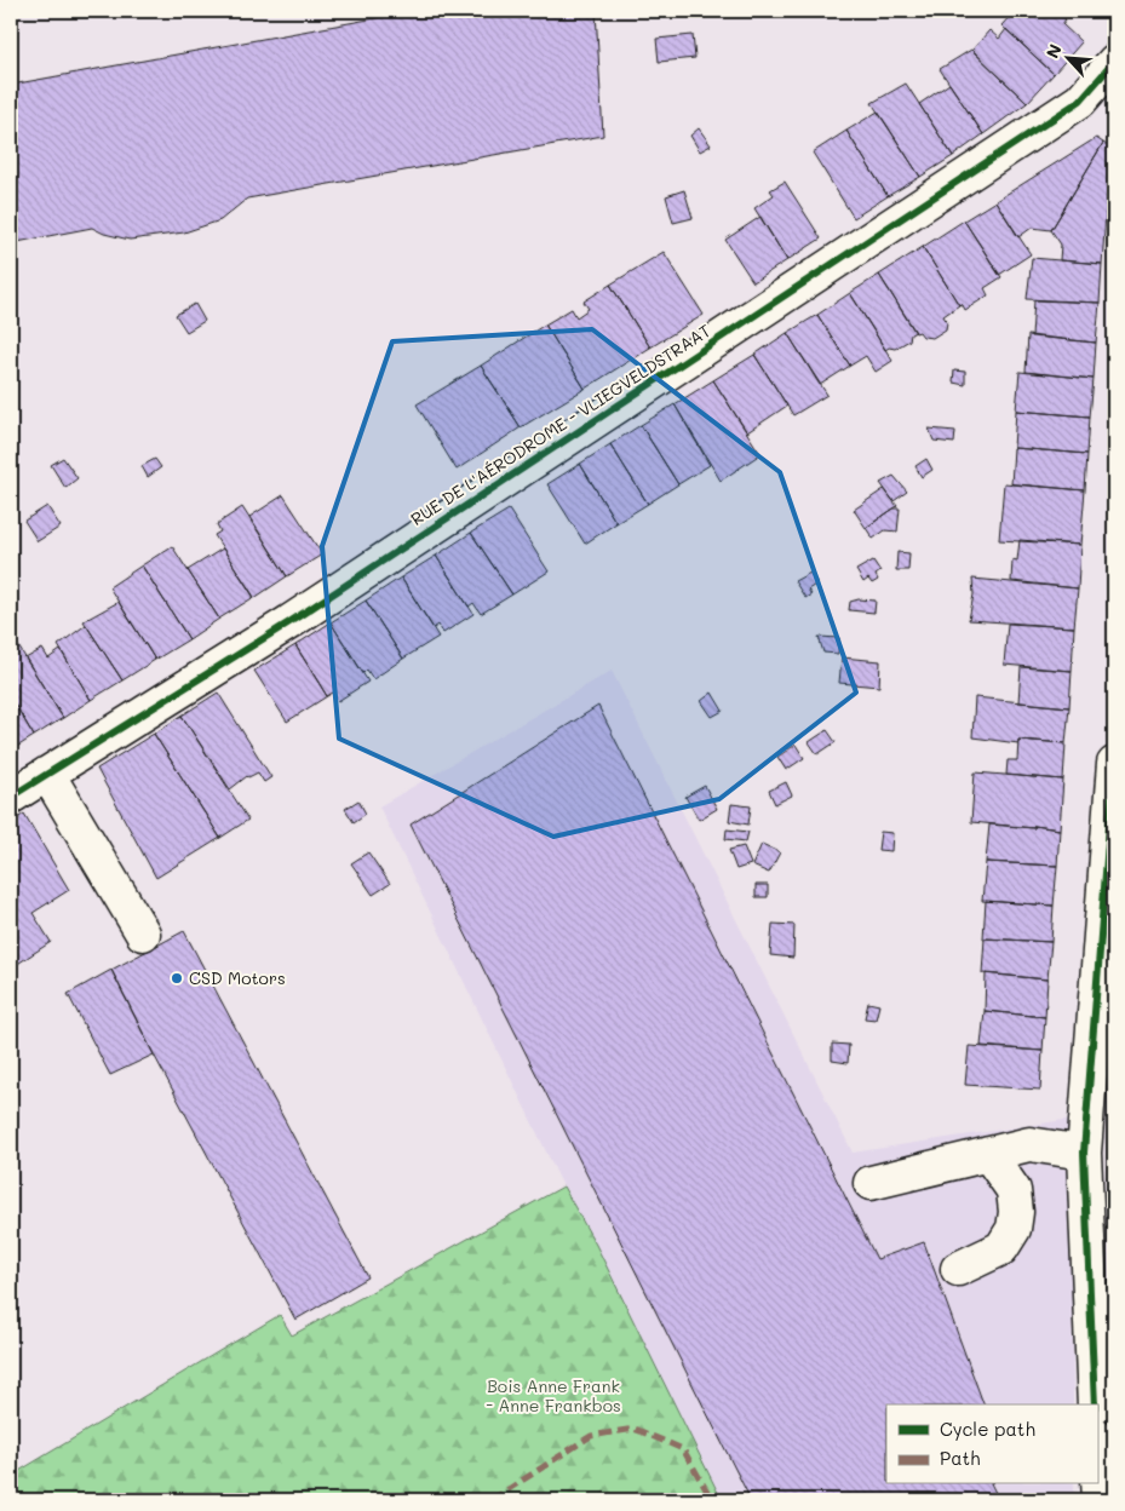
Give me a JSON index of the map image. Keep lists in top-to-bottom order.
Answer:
{
  "streets": {
    "street": ["RUE DE L'AÉRODROME - VLIEGVELDSTRAAT"]
  },
  "parks": ["Bois Anne Frank - Anne Frankbos"],
  "places": ["CSD Motors"],
  "legend": ["Cycle path", "Path"],
  "north": "top left"
}
